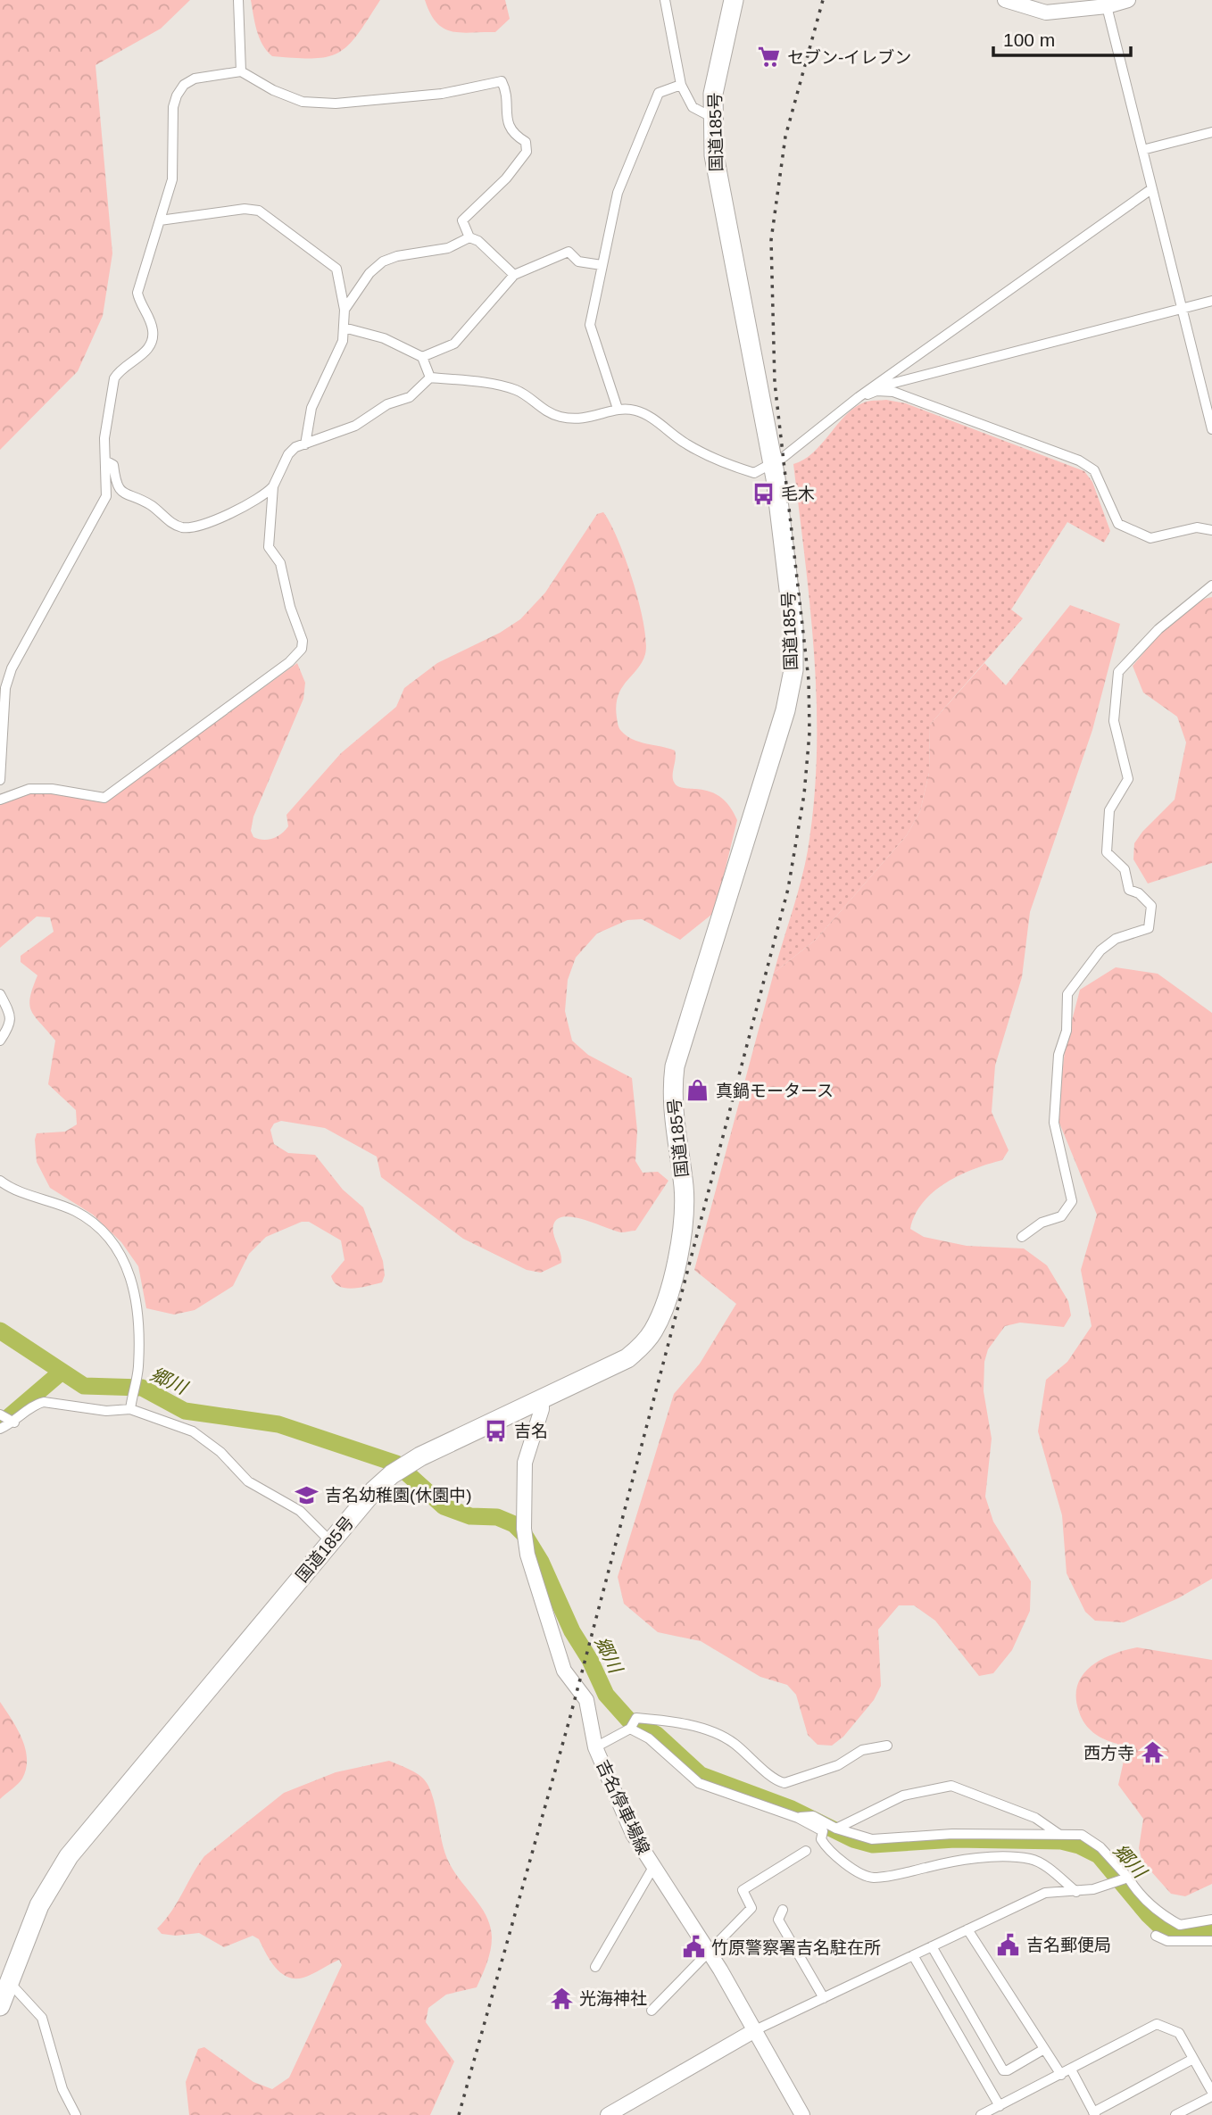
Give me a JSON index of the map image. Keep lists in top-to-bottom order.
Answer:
{
  "streets": {
    "highway": ["国道185号"],
    "main road": ["吉名停車場線"]
  },
  "crossings": [
    ["国道185号", "吉名停車場線"]
  ],
  "water": ["郷川"],
  "places": {
    "supermarket": ["セブン-イレブン"],
    "bus stop": ["毛木", "吉名"],
    "shop": ["真鍋モータース"],
    "school or university": ["吉名幼稚園(休園中)"],
    "temple": ["西方寺", "光海神社"],
    "public building": ["吉名郵便局", "竹原警察署吉名駐在所"]
  },
  "scale_bar": "100 m"
}
